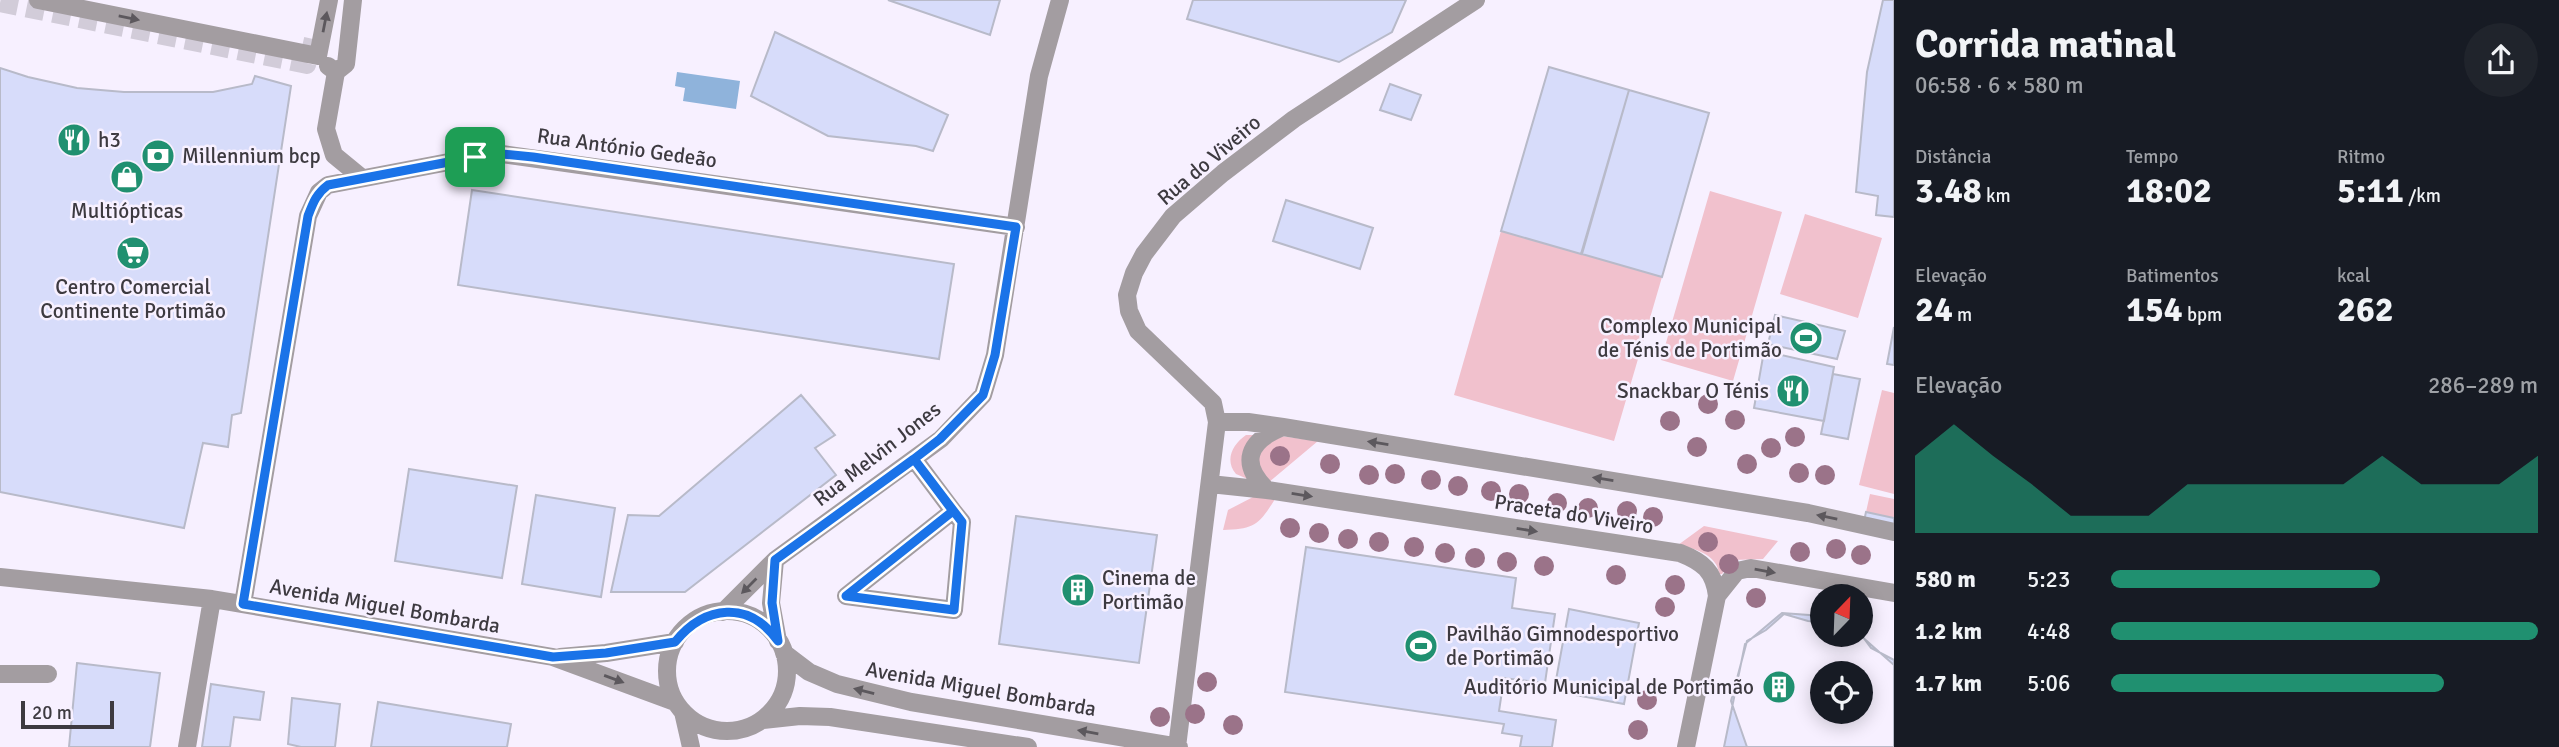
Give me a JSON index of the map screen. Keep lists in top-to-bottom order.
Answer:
{
  "streets": {
    "street": [
      "Rua António Gedeão",
      "Rua do Viveiro",
      "Rua Melvin Jones",
      "Praceta do Viveiro",
      "Avenida Miguel Bombarda"
    ]
  },
  "crossings": [
    ["Rua António Gedeão", "Rua Melvin Jones"],
    ["Rua António Gedeão", "Avenida Miguel Bombarda"],
    ["Rua do Viveiro", "Praceta do Viveiro"],
    ["Rua Melvin Jones", "Avenida Miguel Bombarda"]
  ],
  "places": {
    "restaurant": ["h3", "Snackbar O Ténis"],
    "bank": ["Millennium bcp"],
    "shop": ["Multiópticas"],
    "supermarket": ["Centro Comercial Continente Portimão"],
    "sports": ["Complexo Municipal de Ténis de Portimão", "Pavilhão Gimnodesportivo de Portimão"],
    "building": ["Cinema de Portimão", "Auditório Municipal de Portimão"]
  },
  "scale_bar": "20 m",
  "north": "top right",
  "page": {
    "heading": ["Corrida matinal", "06:58 · 6 × 580 m"],
    "stats": [
      ["Distância", "3.48 km"],
      ["Tempo", "18:02"],
      ["Ritmo", "5:11 /km"],
      ["Elevação", "24 m"],
      ["Batimentos", "154 bpm"],
      ["kcal", "262"]
    ],
    "chart": ["Elevação", "286–289 m"],
    "list": [
      {
        "name": "580 m",
        "note": "5:23"
      },
      {
        "name": "1.2 km",
        "note": "4:48"
      },
      {
        "name": "1.7 km",
        "note": "5:06"
      }
    ],
    "scale": "20 m"
  }
}
